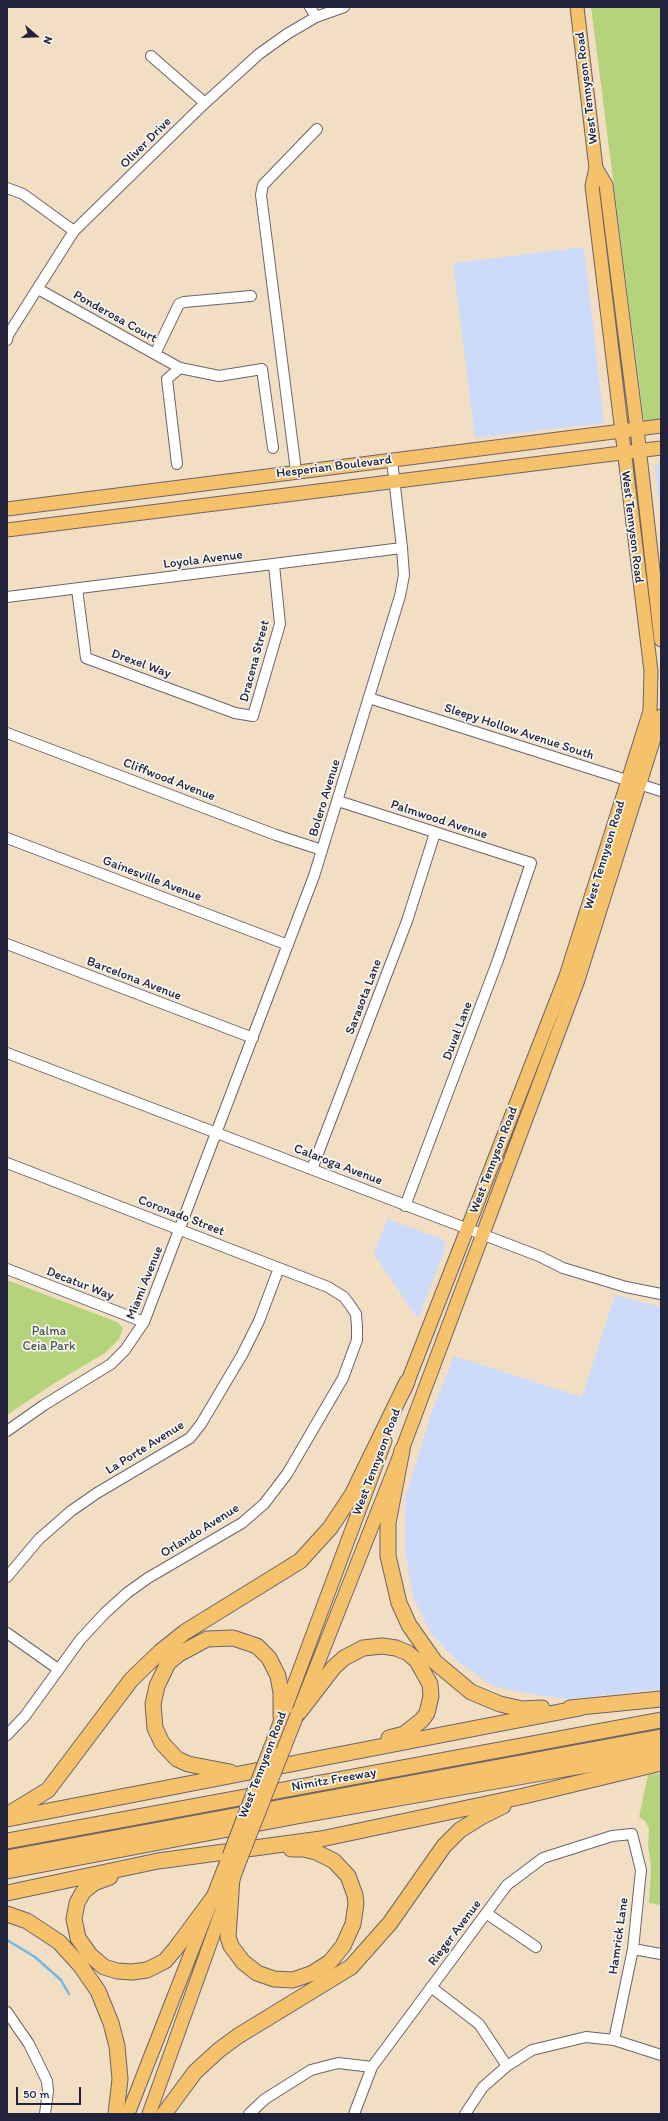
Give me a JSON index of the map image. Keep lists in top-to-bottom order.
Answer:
{
  "streets": {
    "highway": ["Nimitz Freeway"],
    "main road": ["West Tennyson Road", "Hesperian Boulevard"],
    "street": [
      "Oliver Drive",
      "Ponderosa Court",
      "Loyola Avenue",
      "Dracena Street",
      "Drexel Way",
      "Sleepy Hollow Avenue South",
      "Cliffwood Avenue",
      "Bolero Avenue",
      "Palmwood Avenue",
      "Gainesville Avenue",
      "Barcelona Avenue",
      "Sarasota Lane",
      "Duval Lane",
      "Calaroga Avenue",
      "Coronado Street",
      "Miami Avenue",
      "Decatur Way",
      "La Porte Avenue",
      "Orlando Avenue",
      "Rieger Avenue",
      "Hamrick Lane"
    ]
  },
  "crossings": [
    ["West Tennyson Road", "Hesperian Boulevard"],
    ["West Tennyson Road", "Sleepy Hollow Avenue South"],
    ["West Tennyson Road", "Calaroga Avenue"],
    ["Oliver Drive", "Ponderosa Court"],
    ["Hesperian Boulevard", "Bolero Avenue"],
    ["Loyola Avenue", "Dracena Street"],
    ["Loyola Avenue", "Drexel Way"],
    ["Loyola Avenue", "Bolero Avenue"],
    ["Dracena Street", "Drexel Way"],
    ["Sleepy Hollow Avenue South", "Bolero Avenue"],
    ["Cliffwood Avenue", "Bolero Avenue"],
    ["Bolero Avenue", "Palmwood Avenue"],
    ["Bolero Avenue", "Gainesville Avenue"],
    ["Bolero Avenue", "Barcelona Avenue"],
    ["Bolero Avenue", "Calaroga Avenue"],
    ["Bolero Avenue", "Miami Avenue"],
    ["Palmwood Avenue", "Sarasota Lane"],
    ["Palmwood Avenue", "Duval Lane"],
    ["Sarasota Lane", "Calaroga Avenue"],
    ["Duval Lane", "Calaroga Avenue"],
    ["Calaroga Avenue", "Miami Avenue"],
    ["Coronado Street", "Miami Avenue"],
    ["Coronado Street", "La Porte Avenue"],
    ["Coronado Street", "Orlando Avenue"],
    ["Miami Avenue", "Decatur Way"],
    ["Rieger Avenue", "Hamrick Lane"]
  ],
  "parks": ["Palma Ceia Park"],
  "scale_bar": "50 m",
  "north": "right"
}
